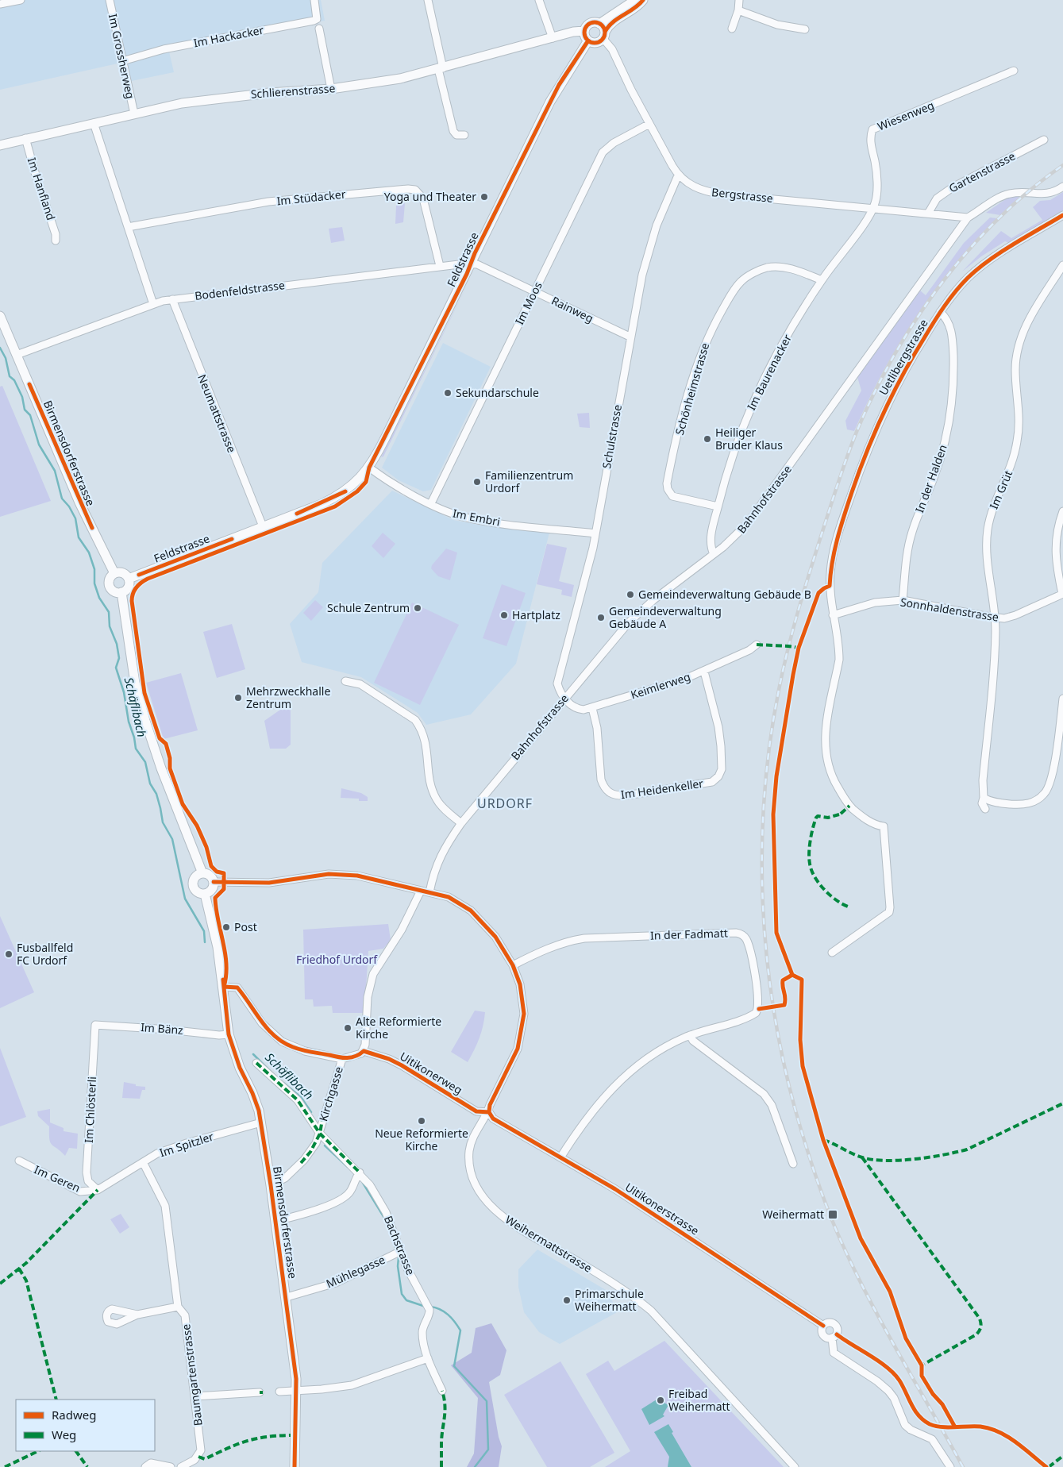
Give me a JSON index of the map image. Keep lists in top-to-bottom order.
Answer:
{
  "streets": {
    "main road": ["Schlierenstrasse", "Feldstrasse", "Birmensdorferstrasse"],
    "street": [
      "Im Hackacker",
      "Im Grossherweg",
      "Wiesenweg",
      "Gartenstrasse",
      "Im Hanfland",
      "Bergstrasse",
      "Im Stüdacker",
      "Bodenfeldstrasse",
      "Im Moos",
      "Rainweg",
      "Uetlibergstrasse",
      "Im Baurenacker",
      "Schönheimstrasse",
      "Neumattstrasse",
      "Schulstrasse",
      "In der Halden",
      "Im Grüt",
      "Bahnhofstrasse",
      "Im Embri",
      "Sonnhaldenstrasse",
      "Keimlerweg",
      "Im Heidenkeller",
      "In der Fadmatt",
      "Im Bänz",
      "Uitikonerweg",
      "Kirchgasse",
      "Im Chlösterli",
      "Im Spitzler",
      "Im Geren",
      "Uitikonerstrasse",
      "Weihermattstrasse",
      "Bachstrasse",
      "Mühlegasse",
      "Baumgartenstrasse"
    ]
  },
  "crossings": [
    ["Im Hackacker", "Im Grossherweg"],
    ["Im Grossherweg", "Schlierenstrasse"],
    ["Schlierenstrasse", "Im Hanfland"],
    ["Schlierenstrasse", "Bergstrasse"],
    ["Schlierenstrasse", "Feldstrasse"],
    ["Wiesenweg", "Bergstrasse"],
    ["Wiesenweg", "Im Baurenacker"],
    ["Gartenstrasse", "Bergstrasse"],
    ["Bergstrasse", "Feldstrasse"],
    ["Bergstrasse", "Im Moos"],
    ["Bergstrasse", "Im Baurenacker"],
    ["Bergstrasse", "Schulstrasse"],
    ["Bergstrasse", "Bahnhofstrasse"],
    ["Im Stüdacker", "Bodenfeldstrasse"],
    ["Feldstrasse", "Bodenfeldstrasse"],
    ["Feldstrasse", "Rainweg"],
    ["Feldstrasse", "Neumattstrasse"],
    ["Feldstrasse", "Birmensdorferstrasse"],
    ["Feldstrasse", "Im Embri"],
    ["Bodenfeldstrasse", "Rainweg"],
    ["Bodenfeldstrasse", "Neumattstrasse"],
    ["Bodenfeldstrasse", "Birmensdorferstrasse"],
    ["Im Moos", "Rainweg"],
    ["Im Moos", "Im Embri"],
    ["Rainweg", "Schulstrasse"],
    ["Uetlibergstrasse", "In der Halden"],
    ["Uetlibergstrasse", "Sonnhaldenstrasse"],
    ["Im Baurenacker", "Schönheimstrasse"],
    ["Im Baurenacker", "Bahnhofstrasse"],
    ["Schulstrasse", "Bahnhofstrasse"],
    ["Schulstrasse", "Im Embri"],
    ["Schulstrasse", "Keimlerweg"],
    ["Birmensdorferstrasse", "Im Bänz"],
    ["Birmensdorferstrasse", "Kirchgasse"],
    ["Birmensdorferstrasse", "Im Spitzler"],
    ["Birmensdorferstrasse", "Mühlegasse"],
    ["In der Halden", "Sonnhaldenstrasse"],
    ["Im Grüt", "Sonnhaldenstrasse"],
    ["Bahnhofstrasse", "Keimlerweg"],
    ["Bahnhofstrasse", "Weihermattstrasse"],
    ["Keimlerweg", "Im Heidenkeller"],
    ["In der Fadmatt", "Uitikonerstrasse"],
    ["In der Fadmatt", "Weihermattstrasse"],
    ["Im Bänz", "Im Chlösterli"],
    ["Uitikonerweg", "Kirchgasse"],
    ["Uitikonerweg", "Uitikonerstrasse"],
    ["Uitikonerweg", "Weihermattstrasse"],
    ["Kirchgasse", "Bachstrasse"],
    ["Im Chlösterli", "Im Spitzler"],
    ["Im Chlösterli", "Im Geren"],
    ["Im Spitzler", "Im Geren"],
    ["Im Spitzler", "Baumgartenstrasse"],
    ["Uitikonerstrasse", "Weihermattstrasse"],
    ["Bachstrasse", "Mühlegasse"]
  ],
  "districts": ["URDORF"],
  "water": ["Schäflibach"],
  "parks": ["Friedhof Urdorf"],
  "places": {
    "other": [
      "Yoga und Theater",
      "Sekundarschule",
      "Heiliger Bruder Klaus",
      "Familienzentrum Urdorf",
      "Gemeindeverwaltung Gebäude B",
      "Schule Zentrum",
      "Hartplatz",
      "Gemeindeverwaltung Gebäude A",
      "Mehrzweckhalle Zentrum",
      "Post",
      "Fusballfeld FC Urdorf",
      "Alte Reformierte Kirche",
      "Neue Reformierte Kirche",
      "Primarschule Weihermatt",
      "Freibad Weihermatt"
    ],
    "transit": ["Weihermatt"]
  },
  "legend": ["Radweg", "Weg"]
}
